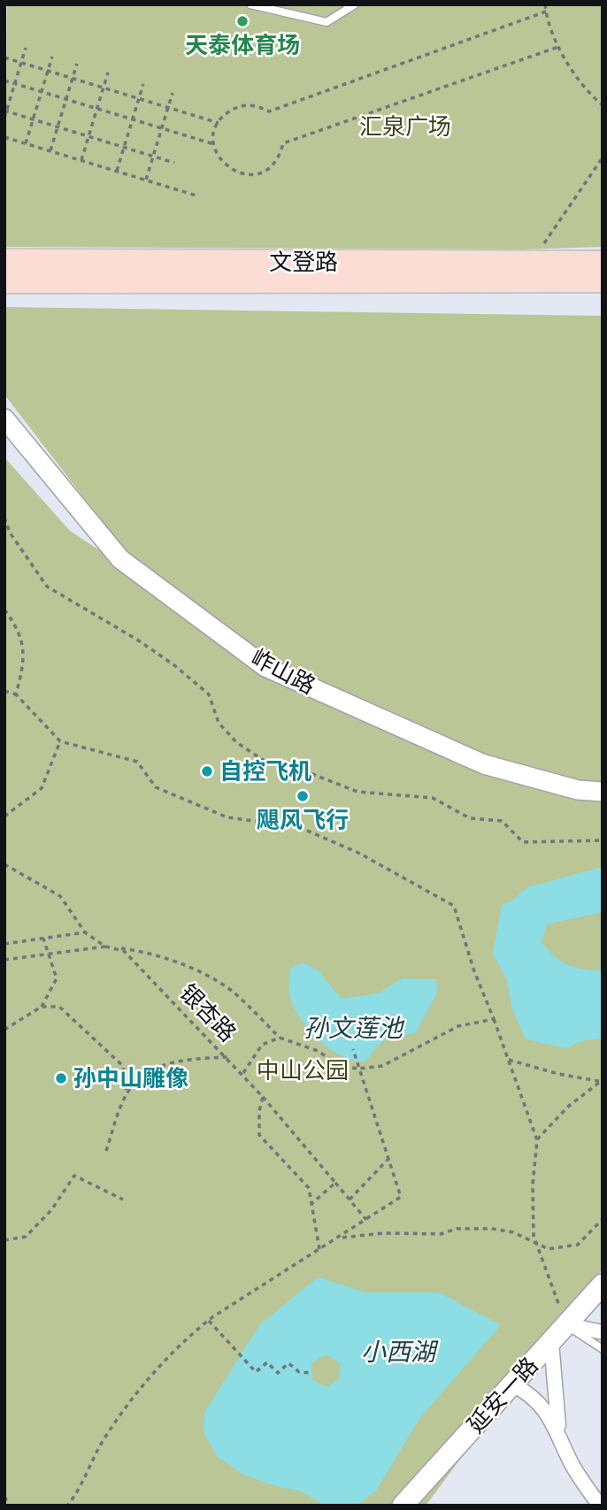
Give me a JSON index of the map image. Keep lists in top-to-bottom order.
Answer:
{
  "streets": {
    "main road": ["文登路", "延安一路"],
    "street": ["岞山路"],
    "path": ["银杏路"]
  },
  "water": ["孙文莲池", "小西湖"],
  "parks": ["汇泉广场", "中山公园"],
  "places": [
    "天泰体育场",
    "自控飞机",
    "飓风飞行",
    "孙中山雕像"
  ]
}
